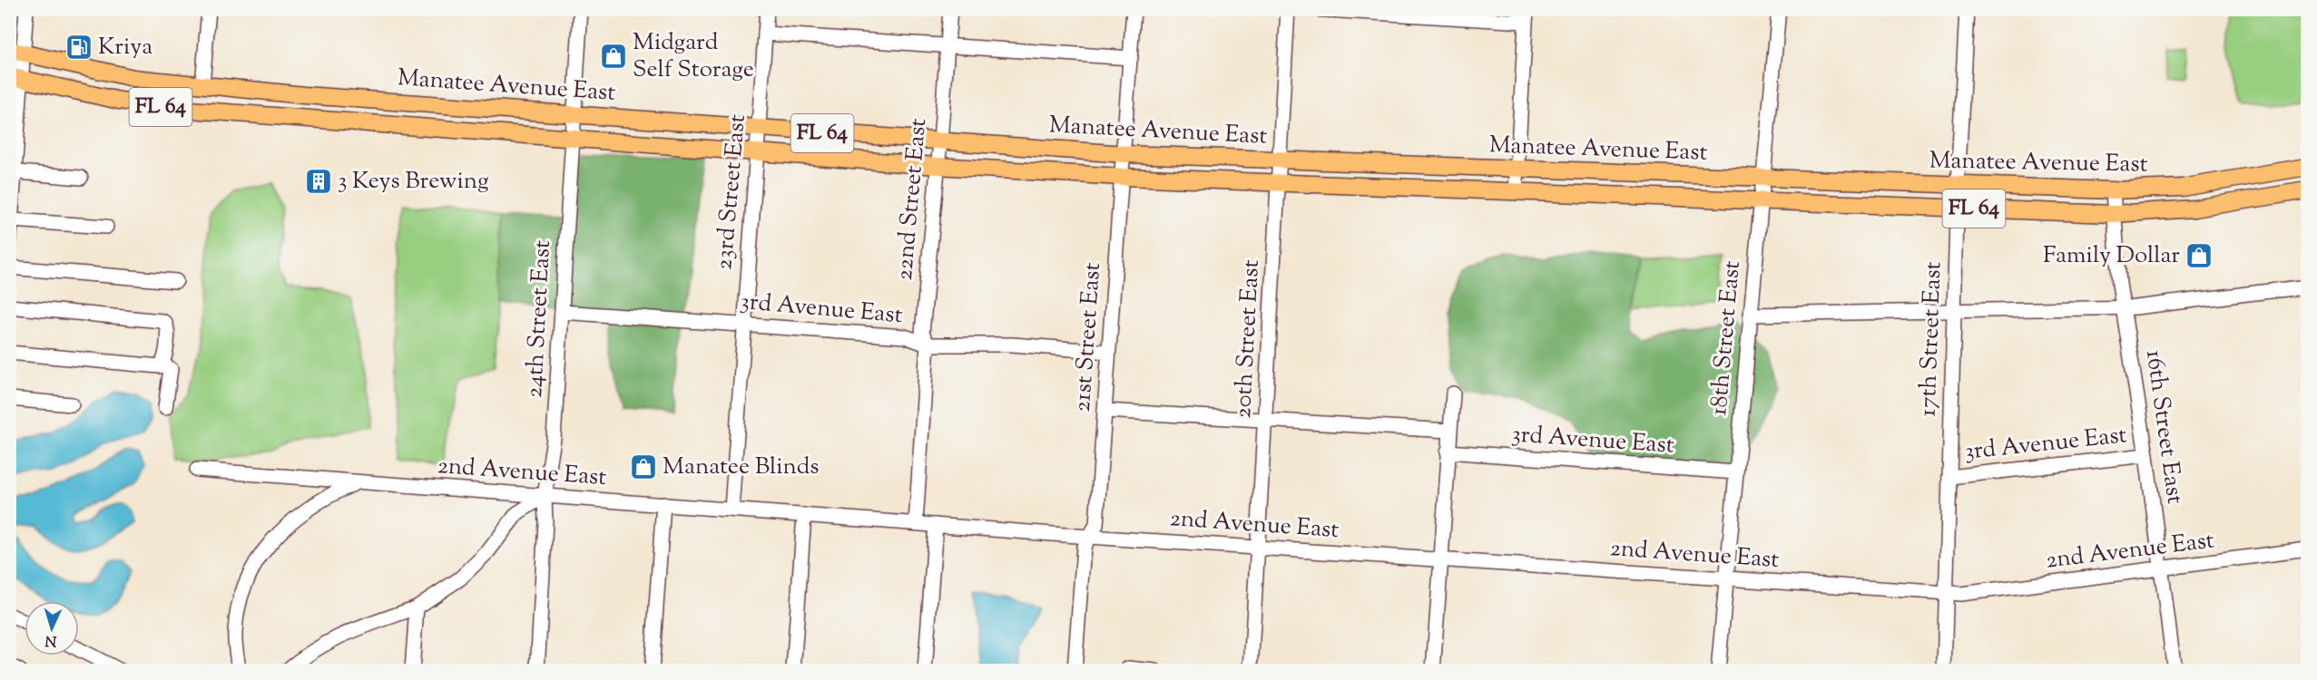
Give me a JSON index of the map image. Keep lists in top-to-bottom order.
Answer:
{
  "streets": {
    "main road": ["Manatee Avenue East", "FL 64"],
    "street": [
      "23rd Street East",
      "22nd Street East",
      "3rd Avenue East",
      "24th Street East",
      "21st Street East",
      "18th Street East",
      "20th Street East",
      "17th Street East",
      "16th Street East",
      "2nd Avenue East"
    ]
  },
  "crossings": [
    ["Manatee Avenue East", "23rd Street East"],
    ["Manatee Avenue East", "22nd Street East"],
    ["Manatee Avenue East", "24th Street East"],
    ["Manatee Avenue East", "21st Street East"],
    ["Manatee Avenue East", "18th Street East"],
    ["Manatee Avenue East", "20th Street East"],
    ["Manatee Avenue East", "17th Street East"],
    ["Manatee Avenue East", "16th Street East"],
    ["23rd Street East", "3rd Avenue East"],
    ["23rd Street East", "2nd Avenue East"],
    ["22nd Street East", "3rd Avenue East"],
    ["22nd Street East", "2nd Avenue East"],
    ["3rd Avenue East", "24th Street East"],
    ["3rd Avenue East", "21st Street East"],
    ["3rd Avenue East", "18th Street East"],
    ["3rd Avenue East", "17th Street East"],
    ["3rd Avenue East", "16th Street East"],
    ["24th Street East", "2nd Avenue East"],
    ["21st Street East", "2nd Avenue East"],
    ["18th Street East", "2nd Avenue East"],
    ["20th Street East", "2nd Avenue East"],
    ["17th Street East", "2nd Avenue East"],
    ["16th Street East", "2nd Avenue East"]
  ],
  "places": {
    "fuel station": ["Kriya"],
    "shop": ["Midgard Self Storage", "Family Dollar", "Manatee Blinds"],
    "building": ["3 Keys Brewing"]
  },
  "north": "bottom"
}
